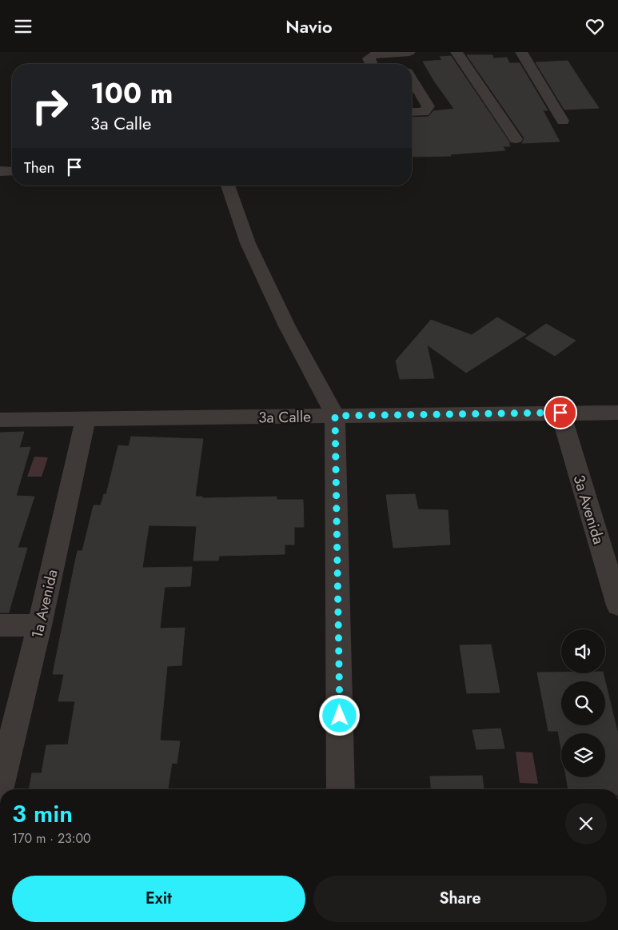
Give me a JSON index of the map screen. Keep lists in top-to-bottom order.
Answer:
{
  "streets": {
    "street": ["3a Calle", "3a Avenida", "1a Avenida"]
  },
  "crossings": [
    ["3a Calle", "3a Avenida"],
    ["3a Calle", "1a Avenida"]
  ],
  "page": {
    "header": "Navio",
    "turn": ["100 m", "3a Calle"],
    "then": "Then",
    "heading": ["3 min", "170 m · 23:00"],
    "buttons": ["Exit", "Share"]
  }
}
